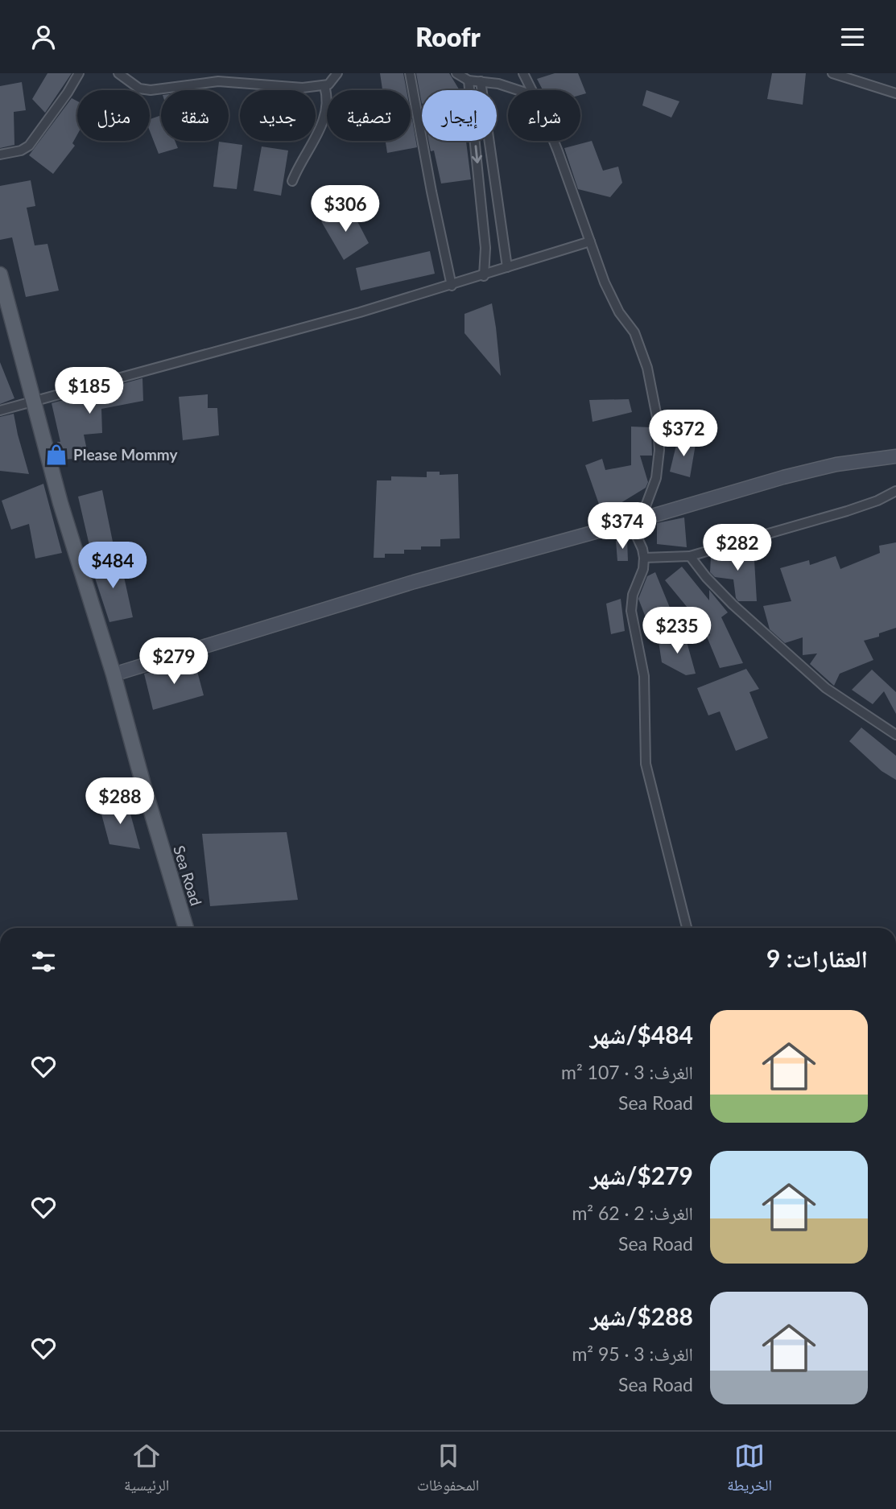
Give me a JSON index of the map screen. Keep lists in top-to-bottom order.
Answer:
{
  "streets": {
    "main road": ["Sea Road"]
  },
  "places": {
    "shop": ["Please Mommy"]
  },
  "page": {
    "header": "Roofr",
    "chip": [
      "شراء",
      "إيجار",
      "تصفية",
      "جديد",
      "شقة",
      "منزل"
    ],
    "price": [
      "$306",
      "$185",
      "$372",
      "$374",
      "$282",
      "$484",
      "$235",
      "$279",
      "$288"
    ],
    "heading": "العقارات: 9",
    "list": [
      {
        "name": "$484/شهر",
        "note": "الغرف: 3 · 107 m² · Sea Road"
      },
      {
        "name": "$279/شهر",
        "note": "الغرف: 2 · 62 m² · Sea Road"
      },
      {
        "name": "$288/شهر",
        "note": "الغرف: 3 · 95 m² · Sea Road"
      }
    ],
    "tabs": ["الخريطة", "المحفوظات", "الرئيسية"]
  }
}
